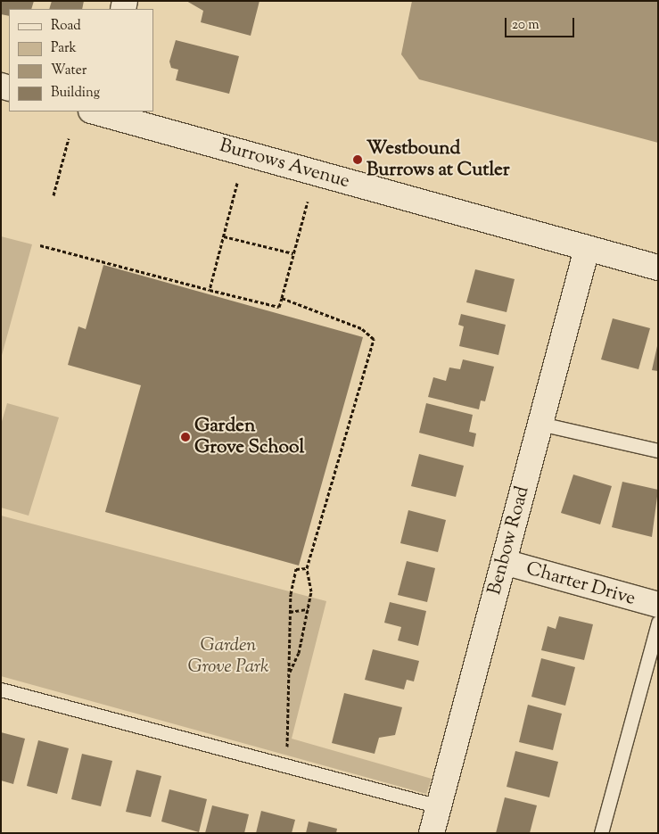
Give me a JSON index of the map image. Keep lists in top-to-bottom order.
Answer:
{
  "streets": {
    "street": ["Burrows Avenue", "Benbow Road", "Charter Drive"]
  },
  "crossings": [
    ["Burrows Avenue", "Benbow Road"],
    ["Benbow Road", "Charter Drive"]
  ],
  "parks": ["Garden Grove Park"],
  "places": ["Westbound Burrows at Cutler", "Garden Grove School"],
  "legend": [
    "Road",
    "Park",
    "Water",
    "Building"
  ],
  "scale_bar": "20 m"
}
